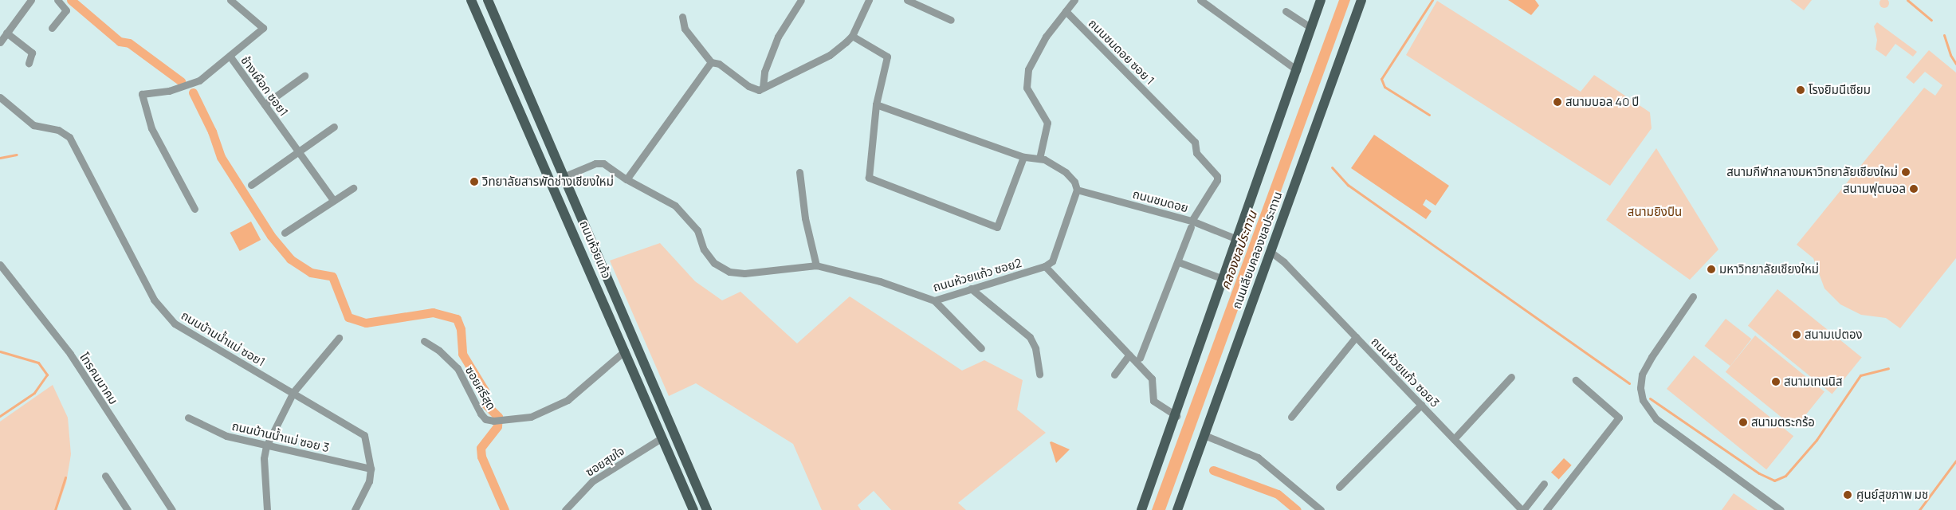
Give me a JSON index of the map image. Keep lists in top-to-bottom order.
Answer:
{
  "streets": {
    "main road": ["ถนนห้วยแก้ว", "ถนนเลียบคลองชลประทาน"],
    "street": [
      "ถนนชมดอย ซอย 1",
      "ช้างเผือก ซอย1",
      "ถนนชมดอย",
      "ถนนห้วยแก้ว ซอย2",
      "ถนนบ้านน้ำแม่ ซอย1",
      "ถนนห้วยแก้ว ซอย3",
      "โทรคมนาคม",
      "ซอยศรีสุด",
      "ถนนบ้านน้ำแม่ ซอย 3",
      "ซอยสุขใจ"
    ]
  },
  "crossings": [
    ["ถนนชมดอย ซอย 1", "ถนนชมดอย"],
    ["ถนนชมดอย", "ถนนเลียบคลองชลประทาน"],
    ["ถนนห้วยแก้ว", "ถนนห้วยแก้ว ซอย2"],
    ["ถนนห้วยแก้ว", "ซอยศรีสุด"],
    ["ถนนห้วยแก้ว", "ซอยสุขใจ"],
    ["ถนนเลียบคลองชลประทาน", "ถนนห้วยแก้ว ซอย3"],
    ["ถนนบ้านน้ำแม่ ซอย1", "ถนนบ้านน้ำแม่ ซอย 3"]
  ],
  "water": ["คลองชลประทาน"],
  "parks": ["สนามยิงปืน"],
  "places": [
    "โรงยิมนีเซียม",
    "สนามบอล 40 ปี",
    "สนามกีฬากลางมหาวิทยาลัยเชียงใหม่",
    "วิทยาลัยสารพัดช่างเชียงใหม่",
    "สนามฟุตบอล",
    "มหาวิทยาลัยเชียงใหม่",
    "สนามเปตอง",
    "สนามเทนนิส",
    "สนามตระกร้อ",
    "ศูนย์สุขภาพ มช"
  ]
}
